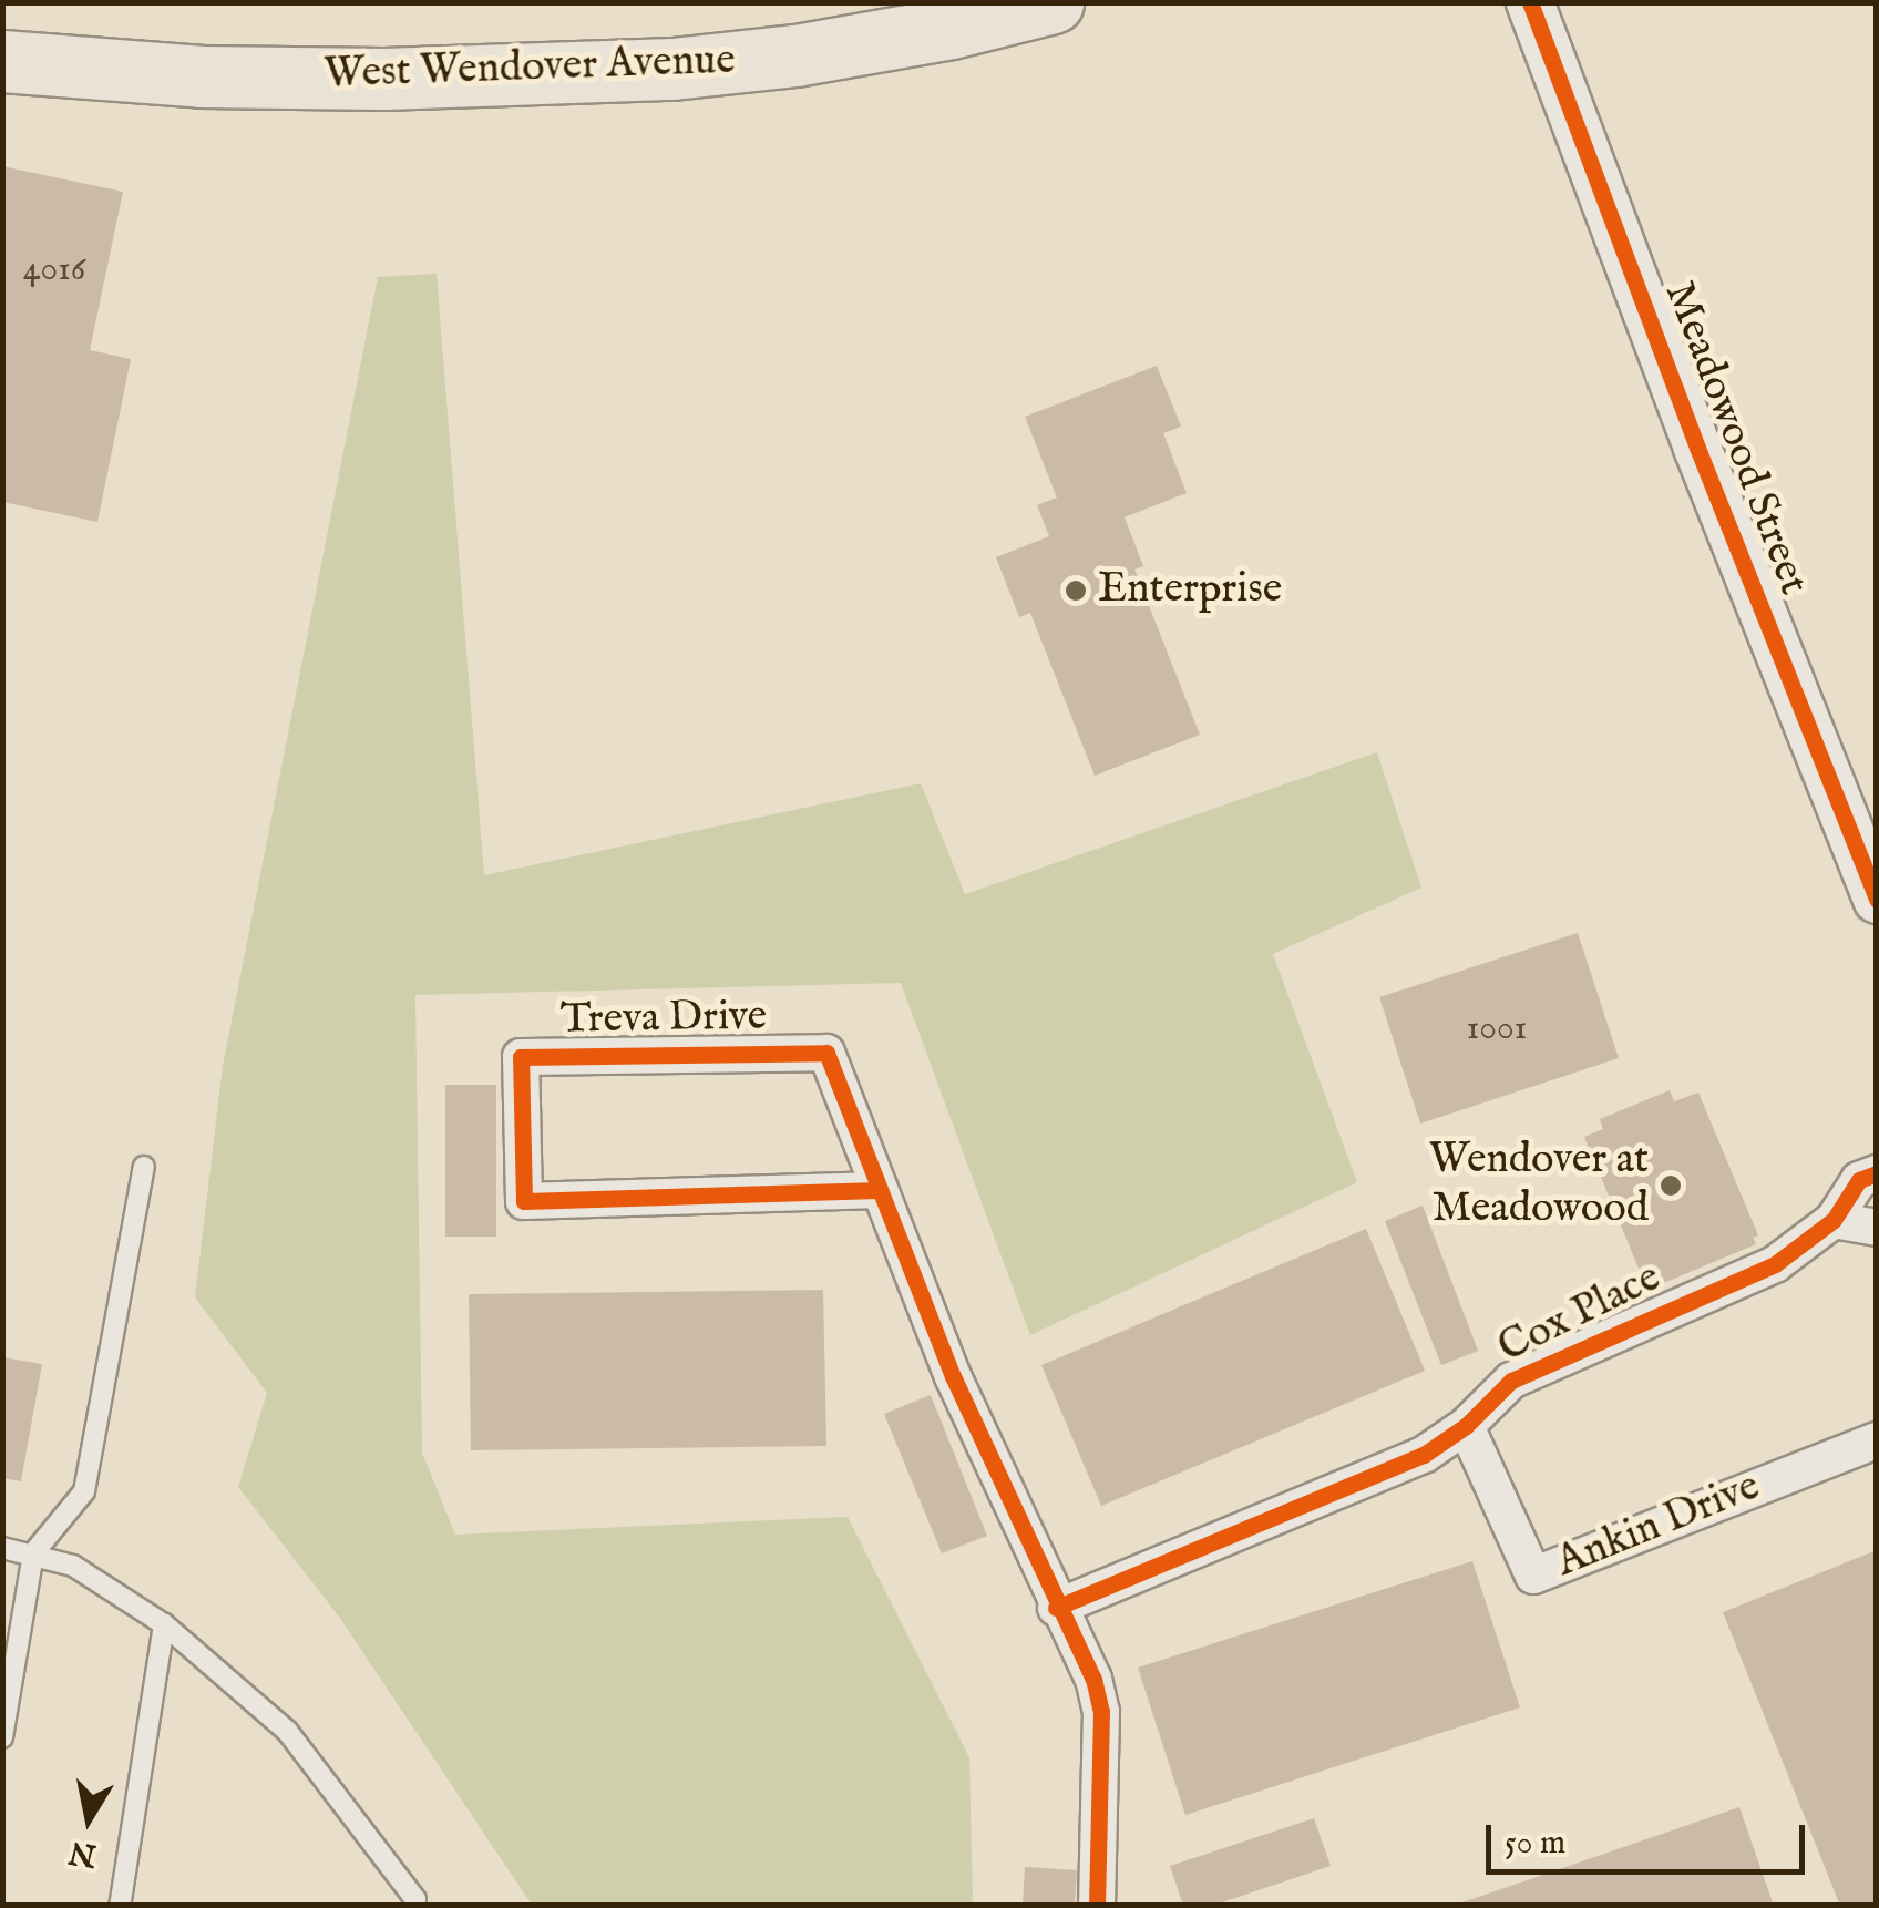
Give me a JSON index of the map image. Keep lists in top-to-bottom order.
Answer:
{
  "streets": {
    "highway": ["West Wendover Avenue"],
    "street": [
      "Meadowood Street",
      "Treva Drive",
      "Cox Place",
      "Ankin Drive"
    ]
  },
  "crossings": [
    ["Treva Drive", "Cox Place"],
    ["Cox Place", "Ankin Drive"]
  ],
  "places": ["Enterprise", "Wendover at Meadowood"],
  "house_numbers": ["4016", "1001"],
  "scale_bar": "50 m",
  "north": "bottom"
}
